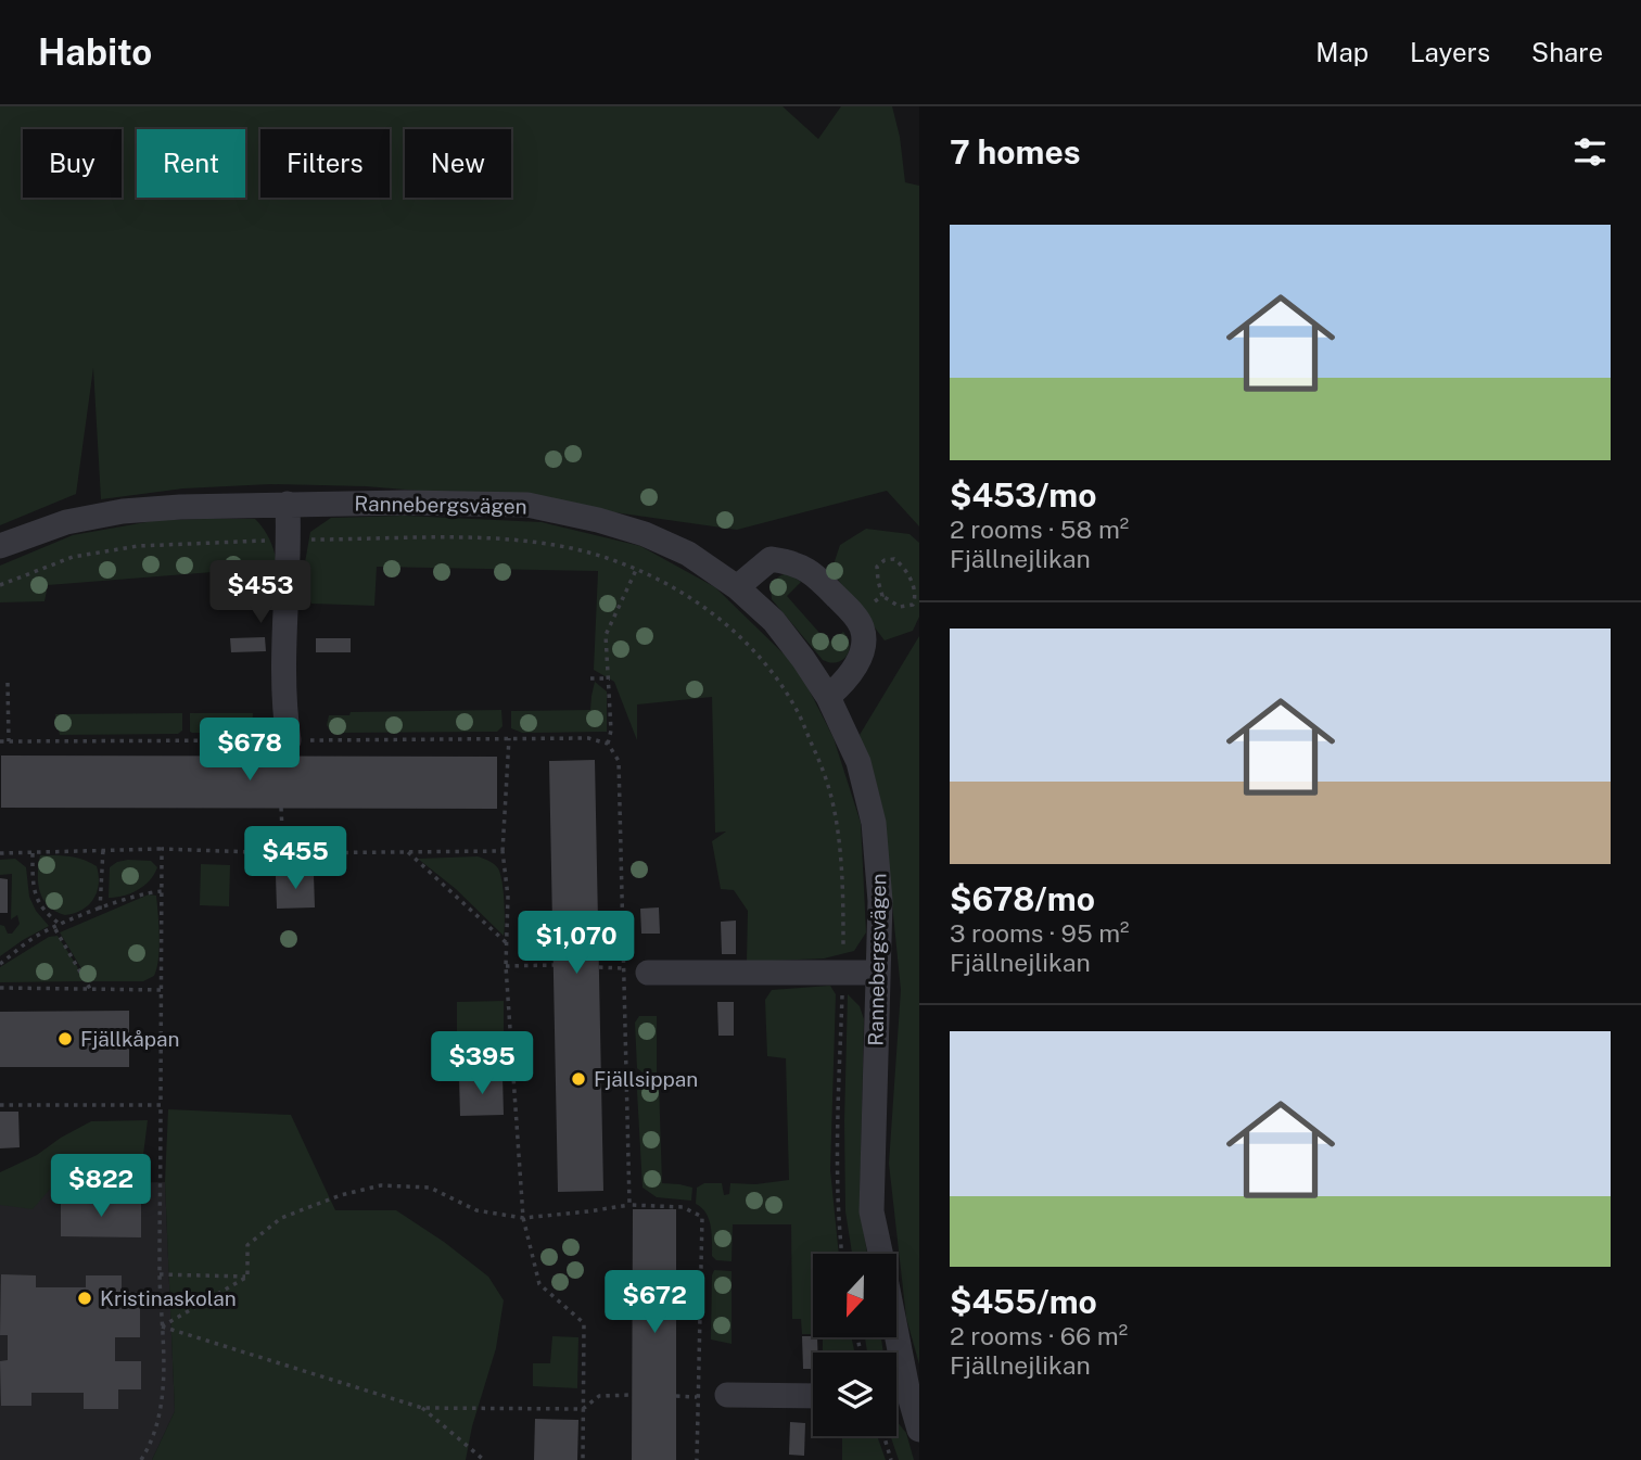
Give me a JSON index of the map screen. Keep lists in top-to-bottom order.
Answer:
{
  "streets": {
    "street": ["Rannebergsvägen"]
  },
  "places": ["Fjällkåpan", "Fjällsippan", "Kristinaskolan"],
  "north": "bottom",
  "page": {
    "header": "Habito",
    "nav": ["Map", "Layers", "Share"],
    "heading": "7 homes",
    "chip": [
      "Buy",
      "Rent",
      "Filters",
      "New"
    ],
    "list": [
      {
        "name": "$453/mo",
        "note": "2 rooms · 58 m² · Fjällnejlikan"
      },
      {
        "name": "$678/mo",
        "note": "3 rooms · 95 m² · Fjällnejlikan"
      },
      {
        "name": "$455/mo",
        "note": "2 rooms · 66 m² · Fjällnejlikan"
      }
    ],
    "price": [
      "$453",
      "$678",
      "$455",
      "$1,070",
      "$395",
      "$822",
      "$672"
    ]
  }
}
